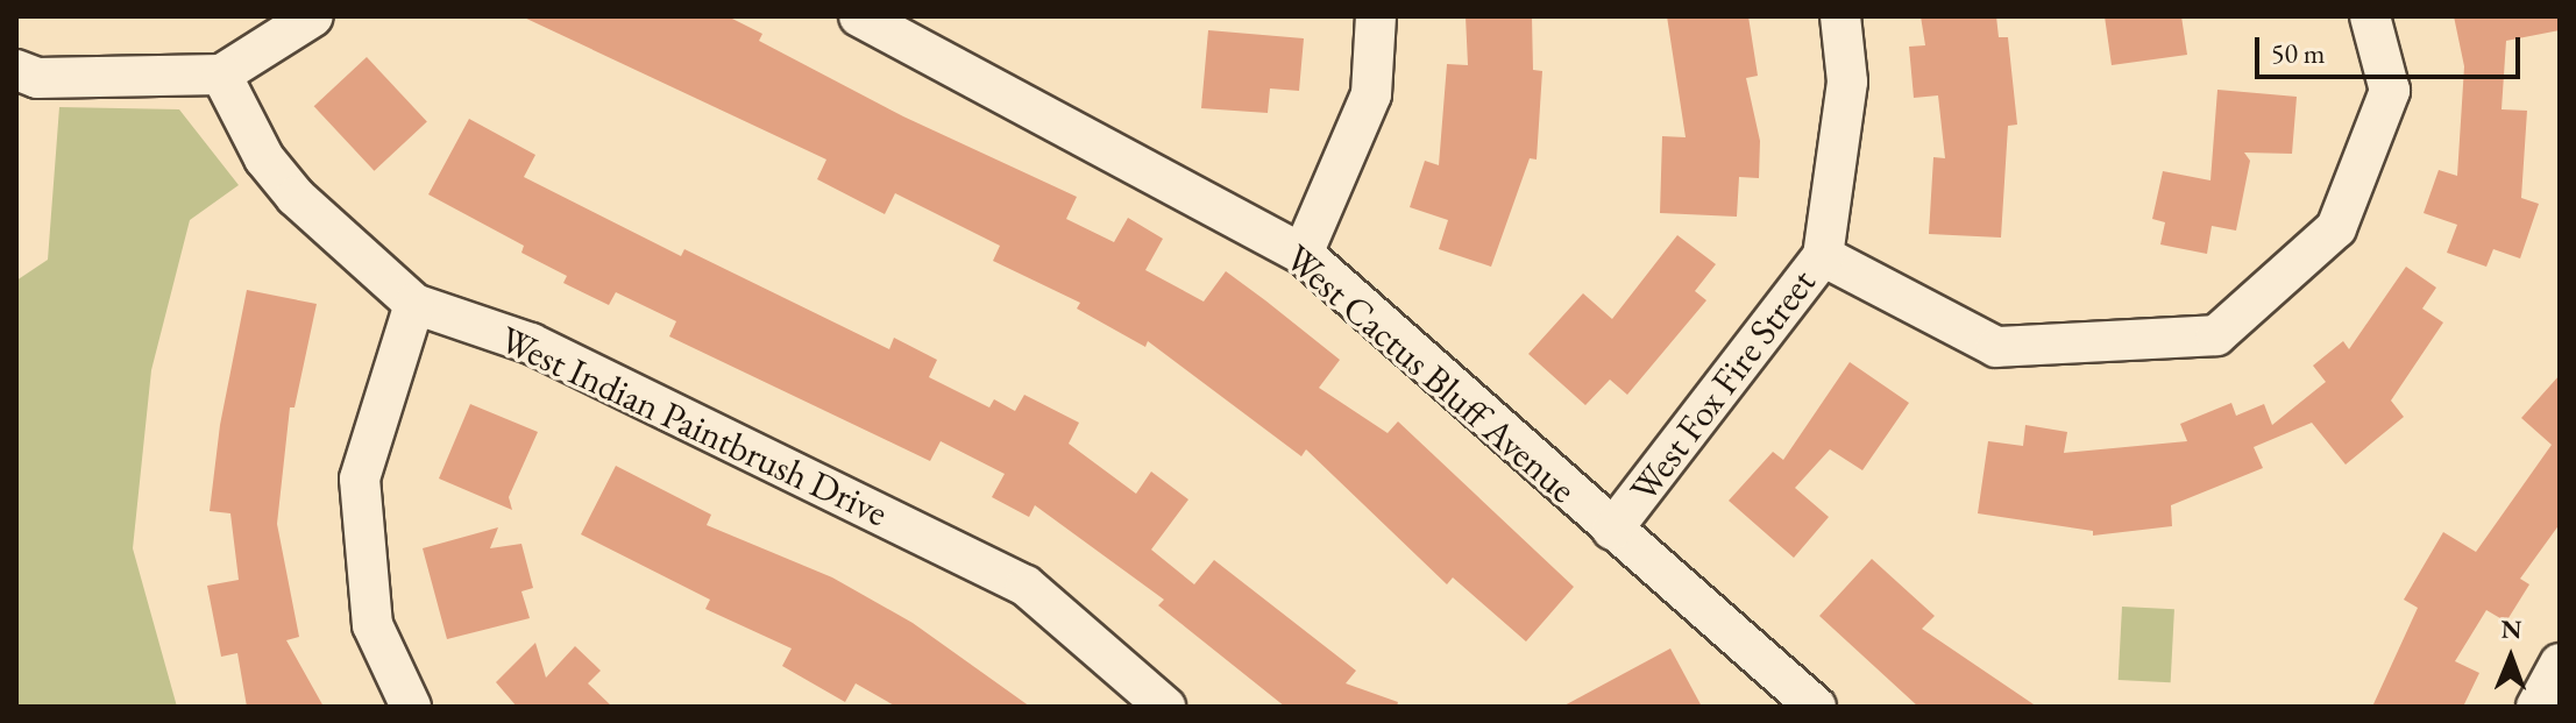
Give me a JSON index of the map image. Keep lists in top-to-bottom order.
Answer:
{
  "streets": {
    "street": ["West Cactus Bluff Avenue", "West Fox Fire Street", "West Indian Paintbrush Drive"]
  },
  "crossings": [
    ["West Cactus Bluff Avenue", "West Fox Fire Street"]
  ],
  "scale_bar": "50 m",
  "north": "top"
}
